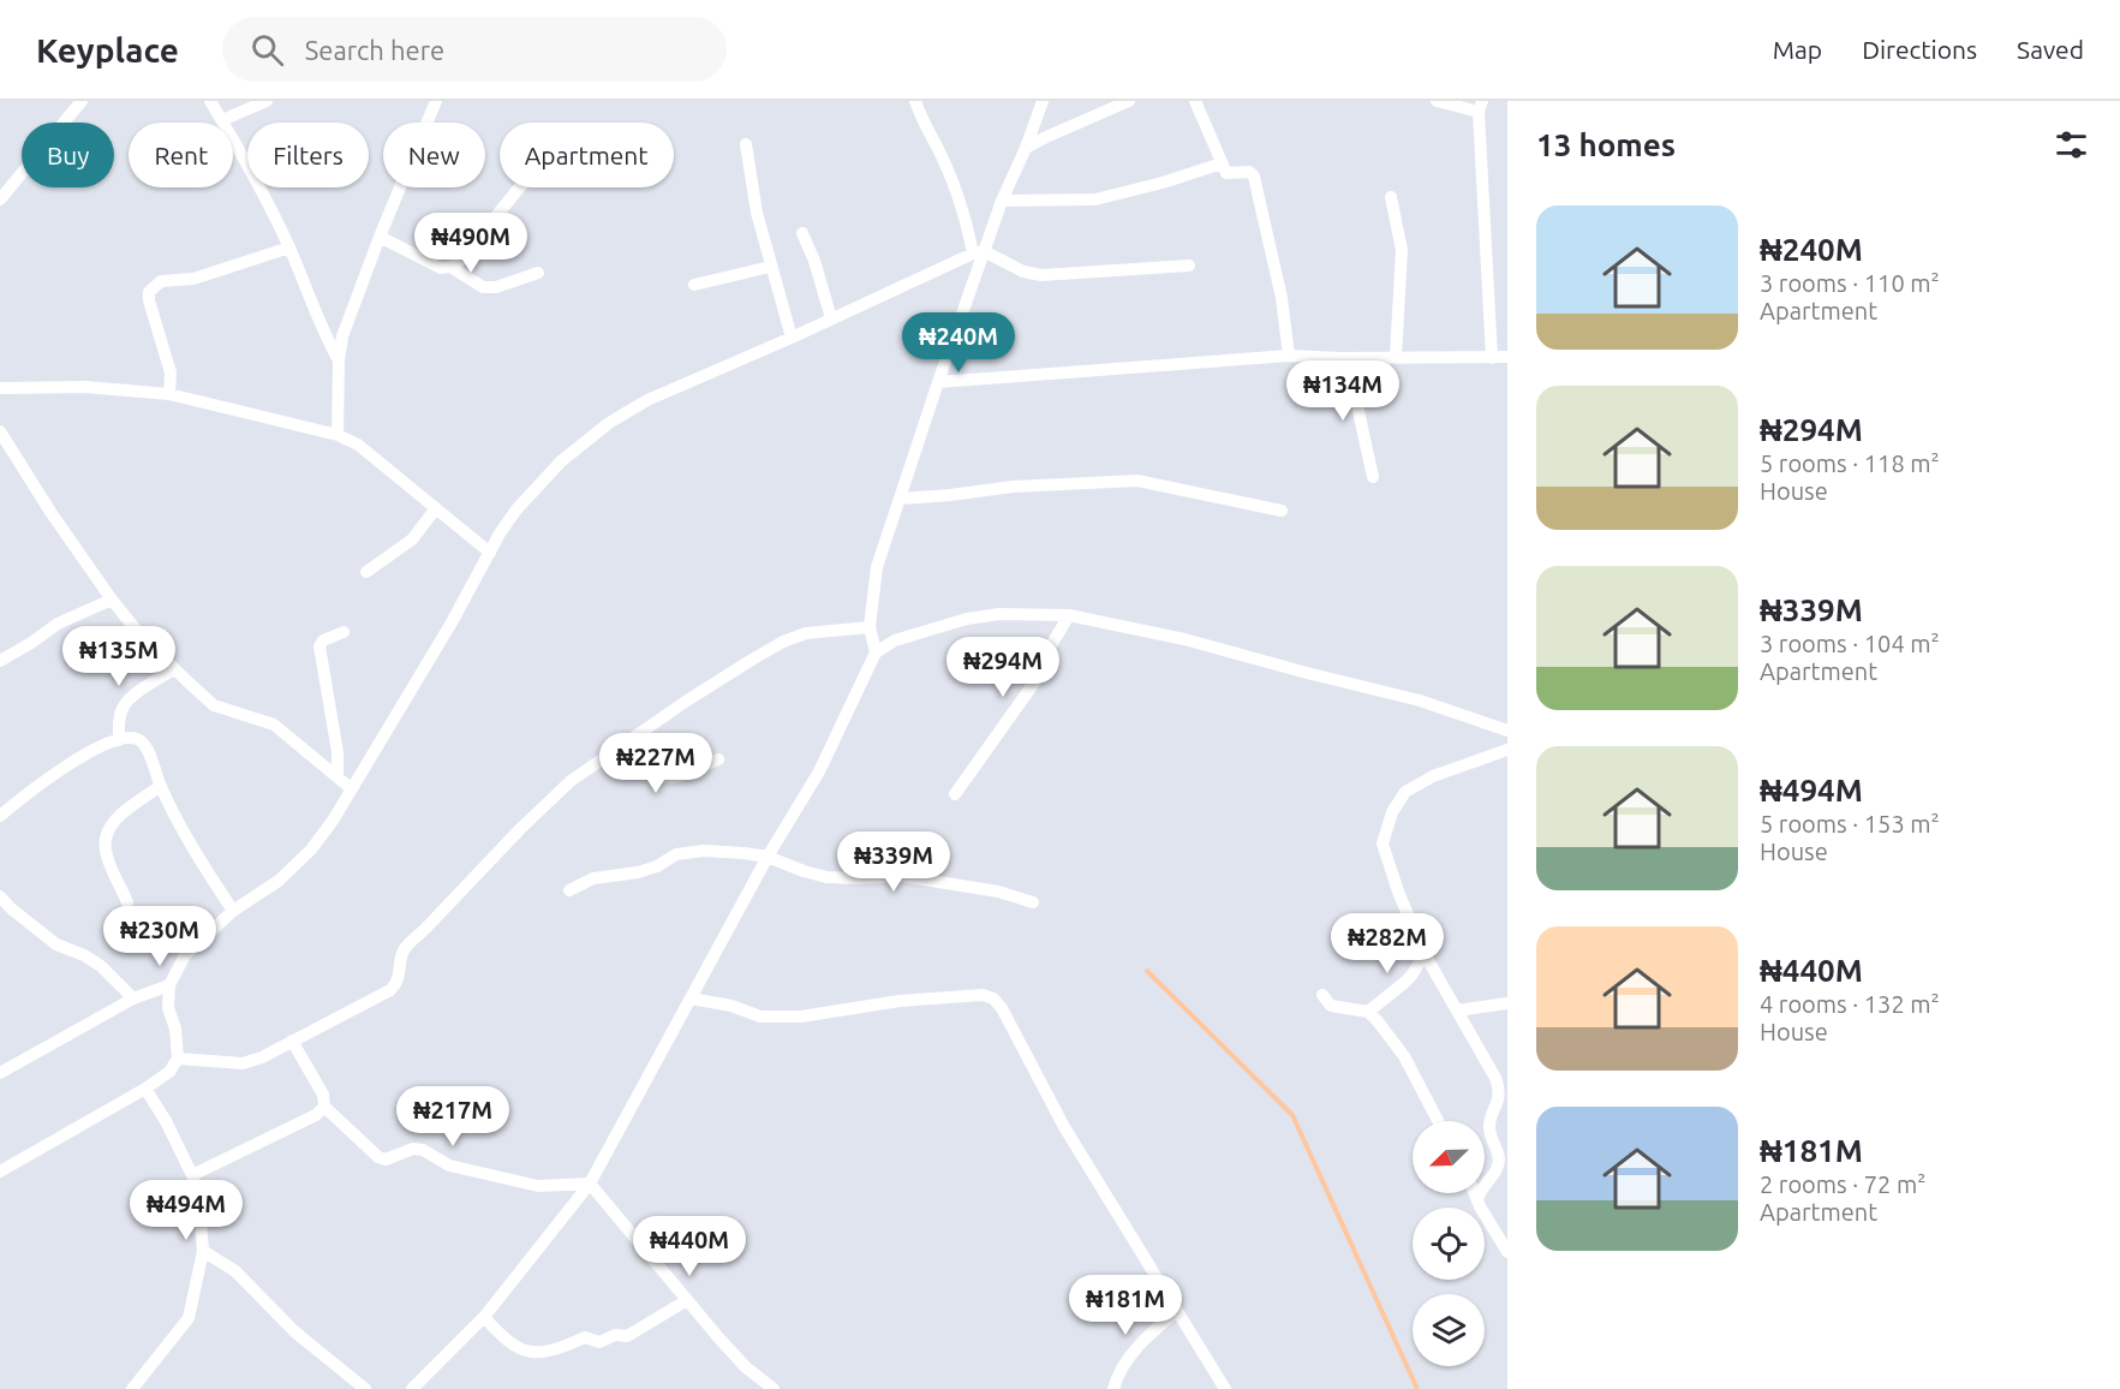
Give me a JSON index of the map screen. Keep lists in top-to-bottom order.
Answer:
{
  "north": "bottom left",
  "page": {
    "header": "Keyplace",
    "search": "Search here",
    "nav": ["Map", "Directions", "Saved"],
    "heading": "13 homes",
    "chip": [
      "Buy",
      "Rent",
      "Filters",
      "New",
      "Apartment"
    ],
    "list": [
      {
        "name": "₦240M",
        "note": "3 rooms · 110 m² · Apartment"
      },
      {
        "name": "₦294M",
        "note": "5 rooms · 118 m² · House"
      },
      {
        "name": "₦339M",
        "note": "3 rooms · 104 m² · Apartment"
      },
      {
        "name": "₦494M",
        "note": "5 rooms · 153 m² · House"
      },
      {
        "name": "₦440M",
        "note": "4 rooms · 132 m² · House"
      },
      {
        "name": "₦181M",
        "note": "2 rooms · 72 m² · Apartment"
      }
    ],
    "price": [
      "₦490M",
      "₦240M",
      "₦134M",
      "₦135M",
      "₦294M",
      "₦227M",
      "₦339M",
      "₦230M",
      "₦282M",
      "₦217M",
      "₦494M",
      "₦440M",
      "₦181M"
    ]
  }
}
